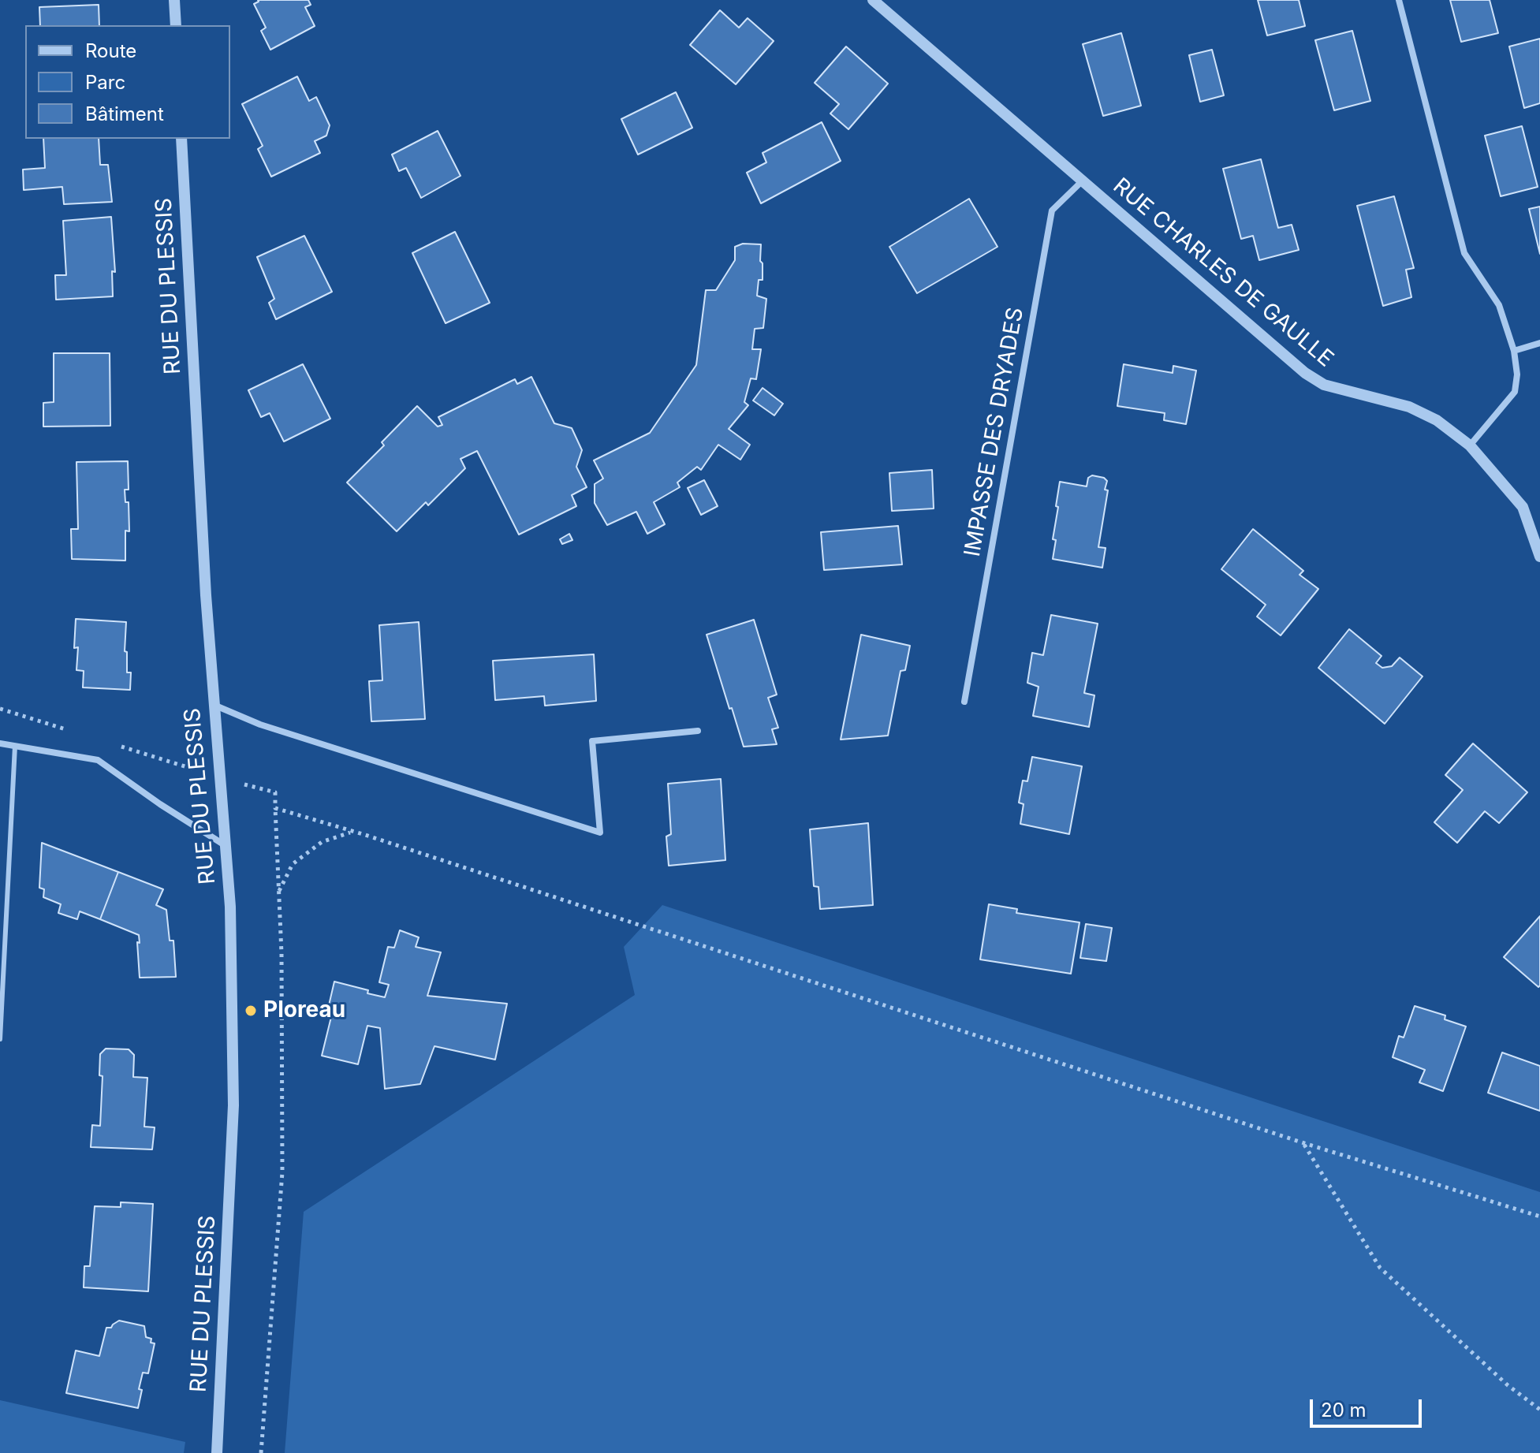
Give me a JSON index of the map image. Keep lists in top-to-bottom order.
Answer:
{
  "streets": {
    "street": ["RUE CHARLES DE GAULLE", "RUE DU PLESSIS", "IMPASSE DES DRYADES"]
  },
  "crossings": [
    ["RUE CHARLES DE GAULLE", "IMPASSE DES DRYADES"]
  ],
  "places": ["Ploreau"],
  "legend": ["Route", "Parc", "Bâtiment"],
  "scale_bar": "20 m"
}
